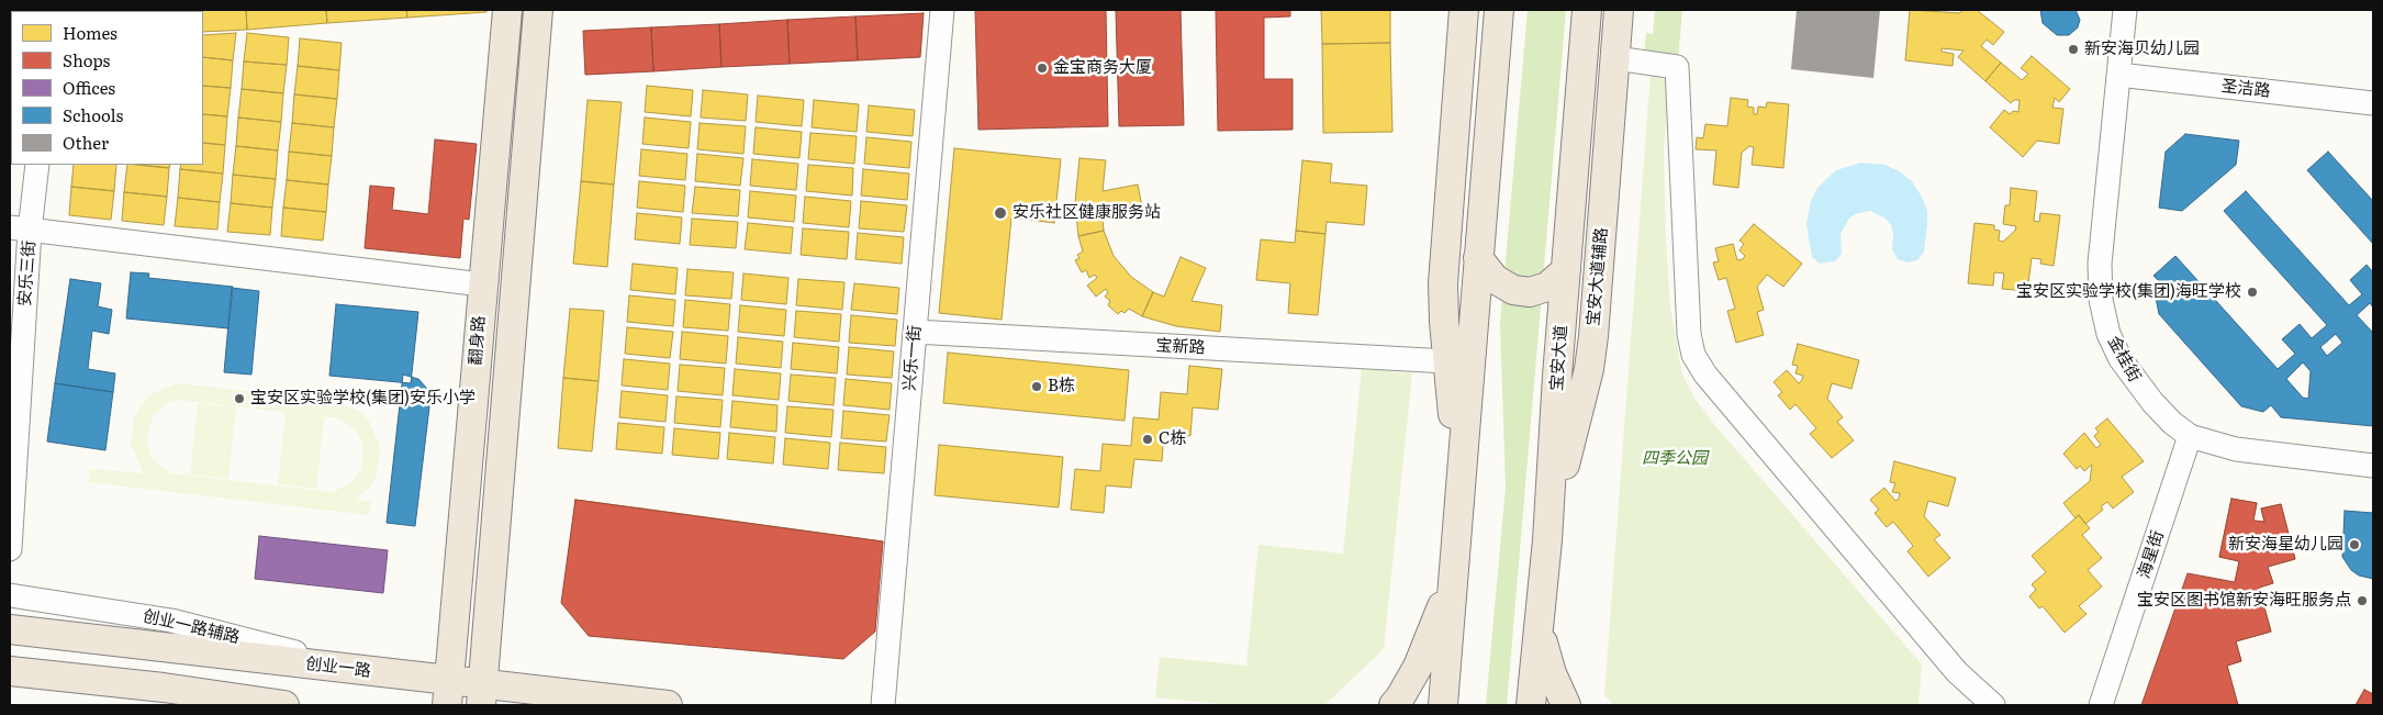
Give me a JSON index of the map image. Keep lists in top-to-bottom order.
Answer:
{
  "streets": {
    "main road": [
      "宝安大道辅路",
      "翻身路",
      "宝安大道",
      "创业一路"
    ],
    "street": [
      "圣洁路",
      "安乐三街",
      "宝新路",
      "兴乐一街",
      "金桂街",
      "海星街",
      "创业一路辅路"
    ]
  },
  "crossings": [
    ["圣洁路", "金桂街"],
    ["宝安大道辅路", "宝安大道"],
    ["翻身路", "创业一路"],
    ["宝新路", "兴乐一街"],
    ["金桂街", "海星街"],
    ["创业一路辅路", "创业一路"]
  ],
  "parks": ["四季公园"],
  "places": [
    "新安海贝幼儿园",
    "金宝商务大厦",
    "安乐社区健康服务站",
    "宝安区实验学校(集团)海旺学校",
    "B栋",
    "宝安区实验学校(集团)安乐小学",
    "C栋",
    "新安海星幼儿园",
    "宝安区图书馆新安海旺服务点"
  ],
  "legend": [
    "Homes",
    "Shops",
    "Offices",
    "Schools",
    "Other"
  ]
}
